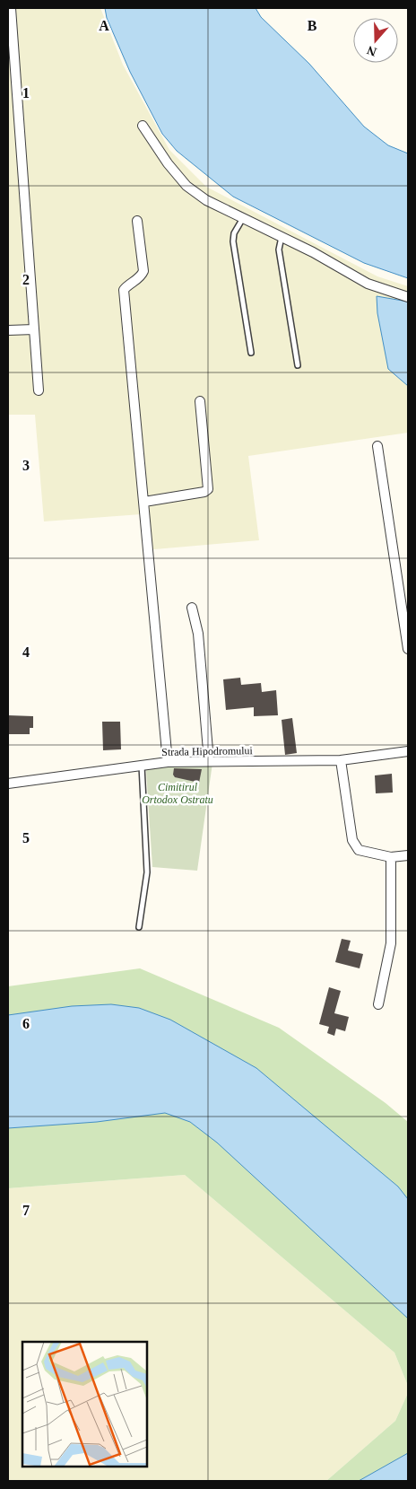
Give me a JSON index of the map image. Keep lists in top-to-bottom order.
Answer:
{
  "streets": {
    "street": ["Strada Hipodromului"]
  },
  "parks": ["Cimitirul Ortodox Ostratu"],
  "north": "bottom",
  "grid": {
    "columns": ["A", "B"],
    "rows": [
      "1",
      "2",
      "3",
      "4",
      "5",
      "6",
      "7"
    ]
  }
}
